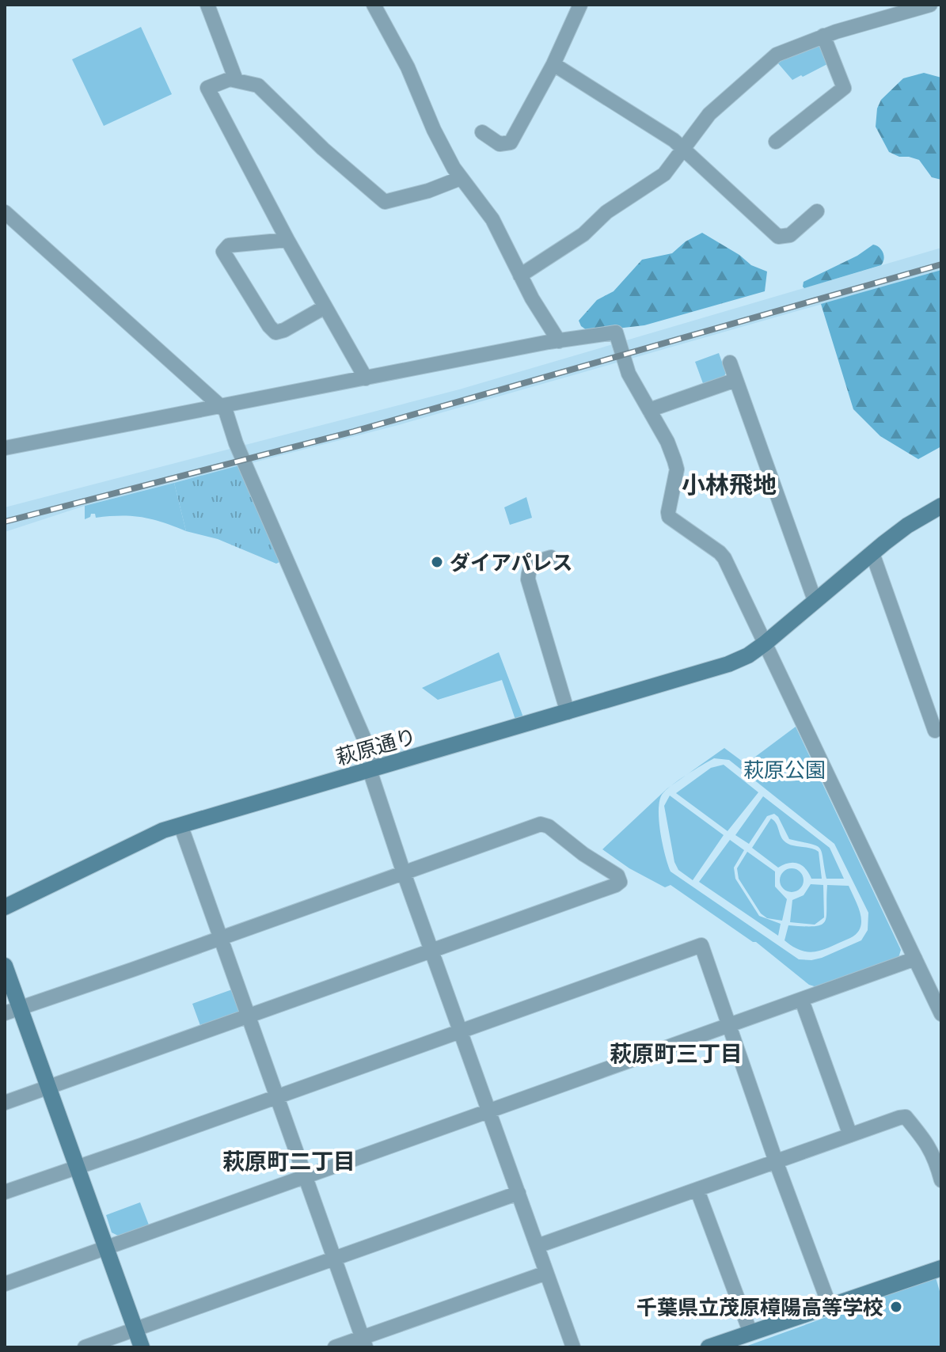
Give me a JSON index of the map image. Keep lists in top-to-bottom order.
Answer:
{
  "streets": {
    "street": ["萩原通り"]
  },
  "districts": ["小林飛地", "萩原町三丁目", "萩原町二丁目"],
  "parks": ["萩原公園"],
  "places": ["ダイアパレス", "千葉県立茂原樟陽高等学校"]
}
